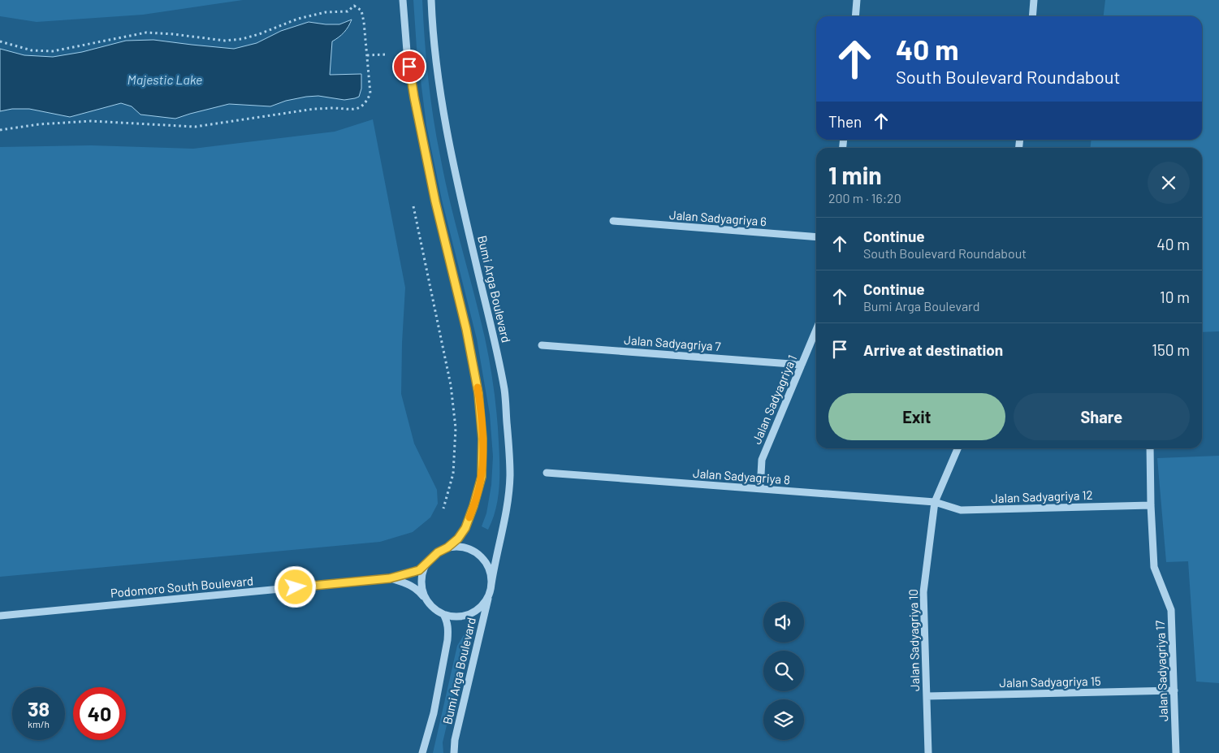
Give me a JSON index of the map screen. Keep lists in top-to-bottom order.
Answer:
{
  "streets": {
    "street": [
      "Jalan Sadyagriya 6",
      "Bumi Arga Boulevard",
      "Jalan Sadyagriya 7",
      "Jalan Sadyagriya 1",
      "Jalan Sadyagriya 8",
      "Jalan Sadyagriya 12",
      "Podomoro South Boulevard",
      "Jalan Sadyagriya 10",
      "Jalan Sadyagriya 17",
      "Jalan Sadyagriya 15"
    ]
  },
  "crossings": [
    ["Bumi Arga Boulevard", "Podomoro South Boulevard"],
    ["Jalan Sadyagriya 7", "Jalan Sadyagriya 1"],
    ["Jalan Sadyagriya 1", "Jalan Sadyagriya 8"],
    ["Jalan Sadyagriya 8", "Jalan Sadyagriya 12"],
    ["Jalan Sadyagriya 8", "Jalan Sadyagriya 10"],
    ["Jalan Sadyagriya 12", "Jalan Sadyagriya 10"],
    ["Jalan Sadyagriya 12", "Jalan Sadyagriya 17"],
    ["Jalan Sadyagriya 10", "Jalan Sadyagriya 15"],
    ["Jalan Sadyagriya 17", "Jalan Sadyagriya 15"]
  ],
  "water": ["Majestic Lake"],
  "page": {
    "turn": ["40 m", "South Boulevard Roundabout"],
    "then": "Then",
    "heading": ["1 min", "200 m · 16:20"],
    "list": [
      {
        "name": "Continue",
        "note": "South Boulevard Roundabout",
        "value": "40 m"
      },
      {
        "name": "Continue",
        "note": "Bumi Arga Boulevard",
        "value": "10 m"
      },
      {
        "name": "Arrive at destination",
        "value": "150 m"
      }
    ],
    "buttons": ["Exit", "Share"],
    "speed": "38 km/h",
    "limit": "40"
  }
}
